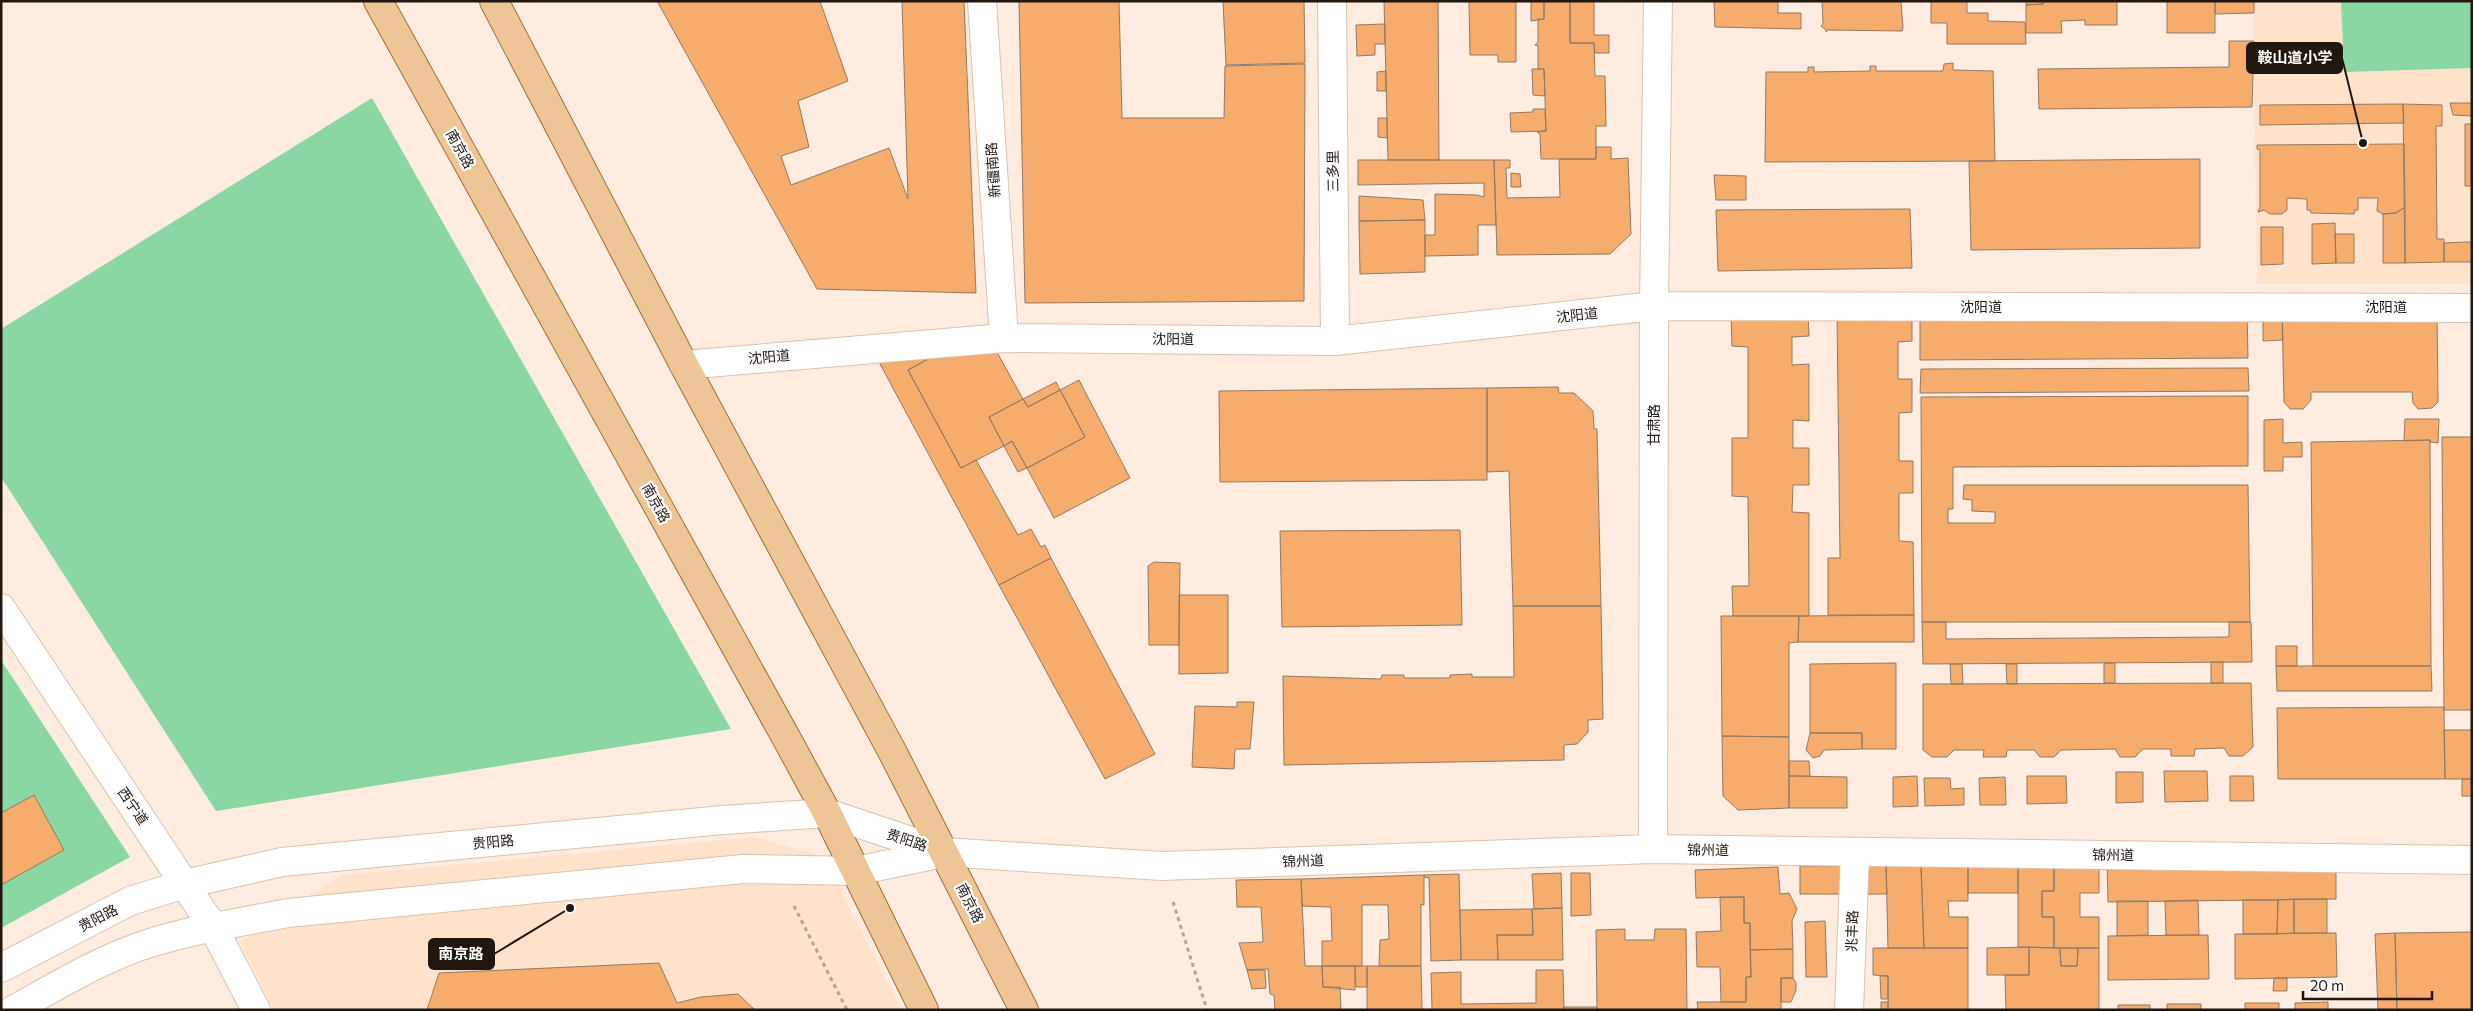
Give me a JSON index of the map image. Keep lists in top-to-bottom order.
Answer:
{
  "streets": {
    "main road": ["南京路"],
    "street": [
      "新疆南路",
      "三多里",
      "沈阳道",
      "甘肃路",
      "西宁道",
      "贵阳路",
      "锦州道",
      "兆丰路"
    ]
  },
  "crossings": [
    ["南京路", "沈阳道"],
    ["南京路", "贵阳路"],
    ["南京路", "锦州道"],
    ["新疆南路", "沈阳道"],
    ["三多里", "沈阳道"],
    ["沈阳道", "甘肃路"],
    ["甘肃路", "锦州道"],
    ["西宁道", "贵阳路"],
    ["贵阳路", "锦州道"],
    ["锦州道", "兆丰路"]
  ],
  "places": ["鞍山道小学", "南京路"],
  "scale_bar": "20 m"
}
